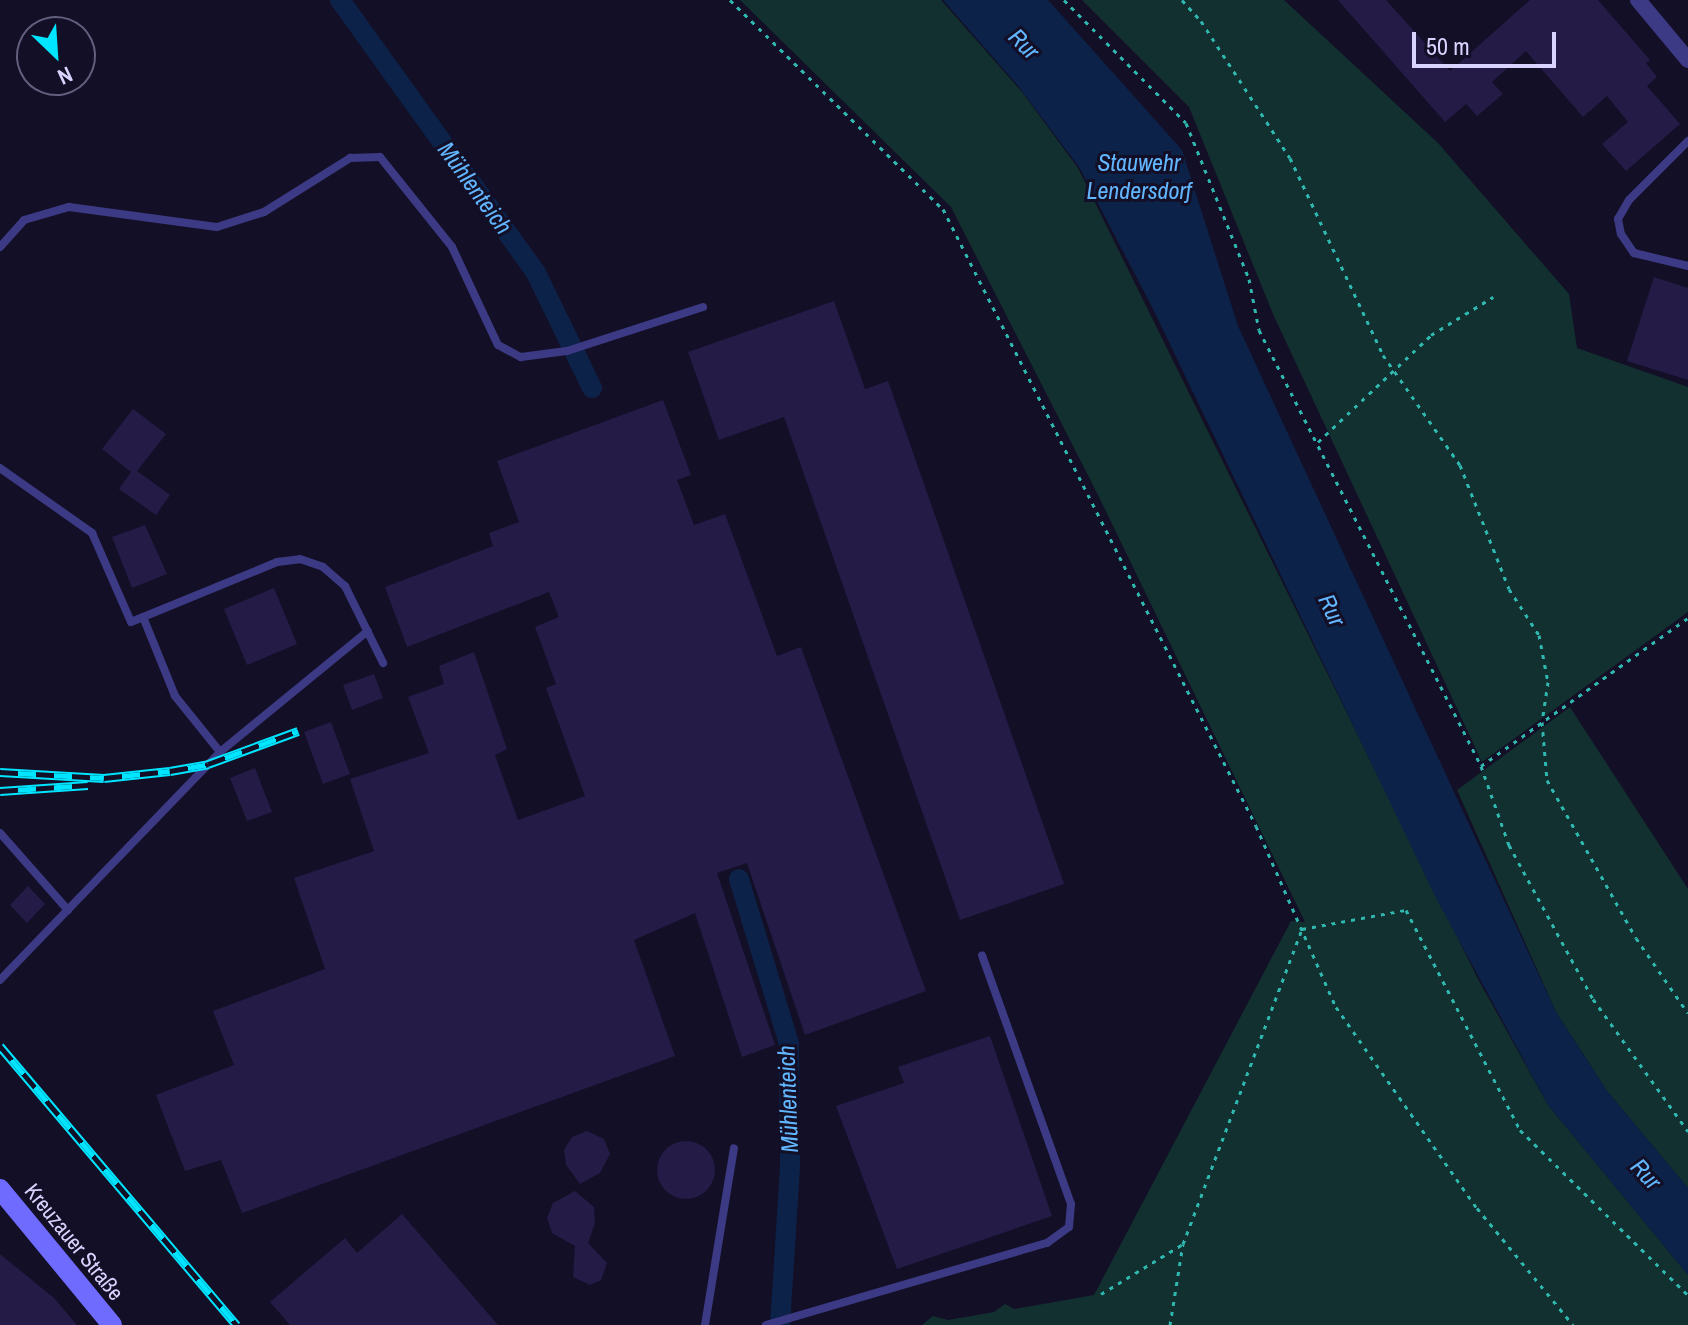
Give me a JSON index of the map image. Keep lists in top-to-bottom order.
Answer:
{
  "streets": {
    "main road": ["Kreuzauer Straße"]
  },
  "water": ["Rur", "Stauwehr Lendersdorf", "Mühlenteich"],
  "scale_bar": "50 m",
  "north": "bottom right"
}
